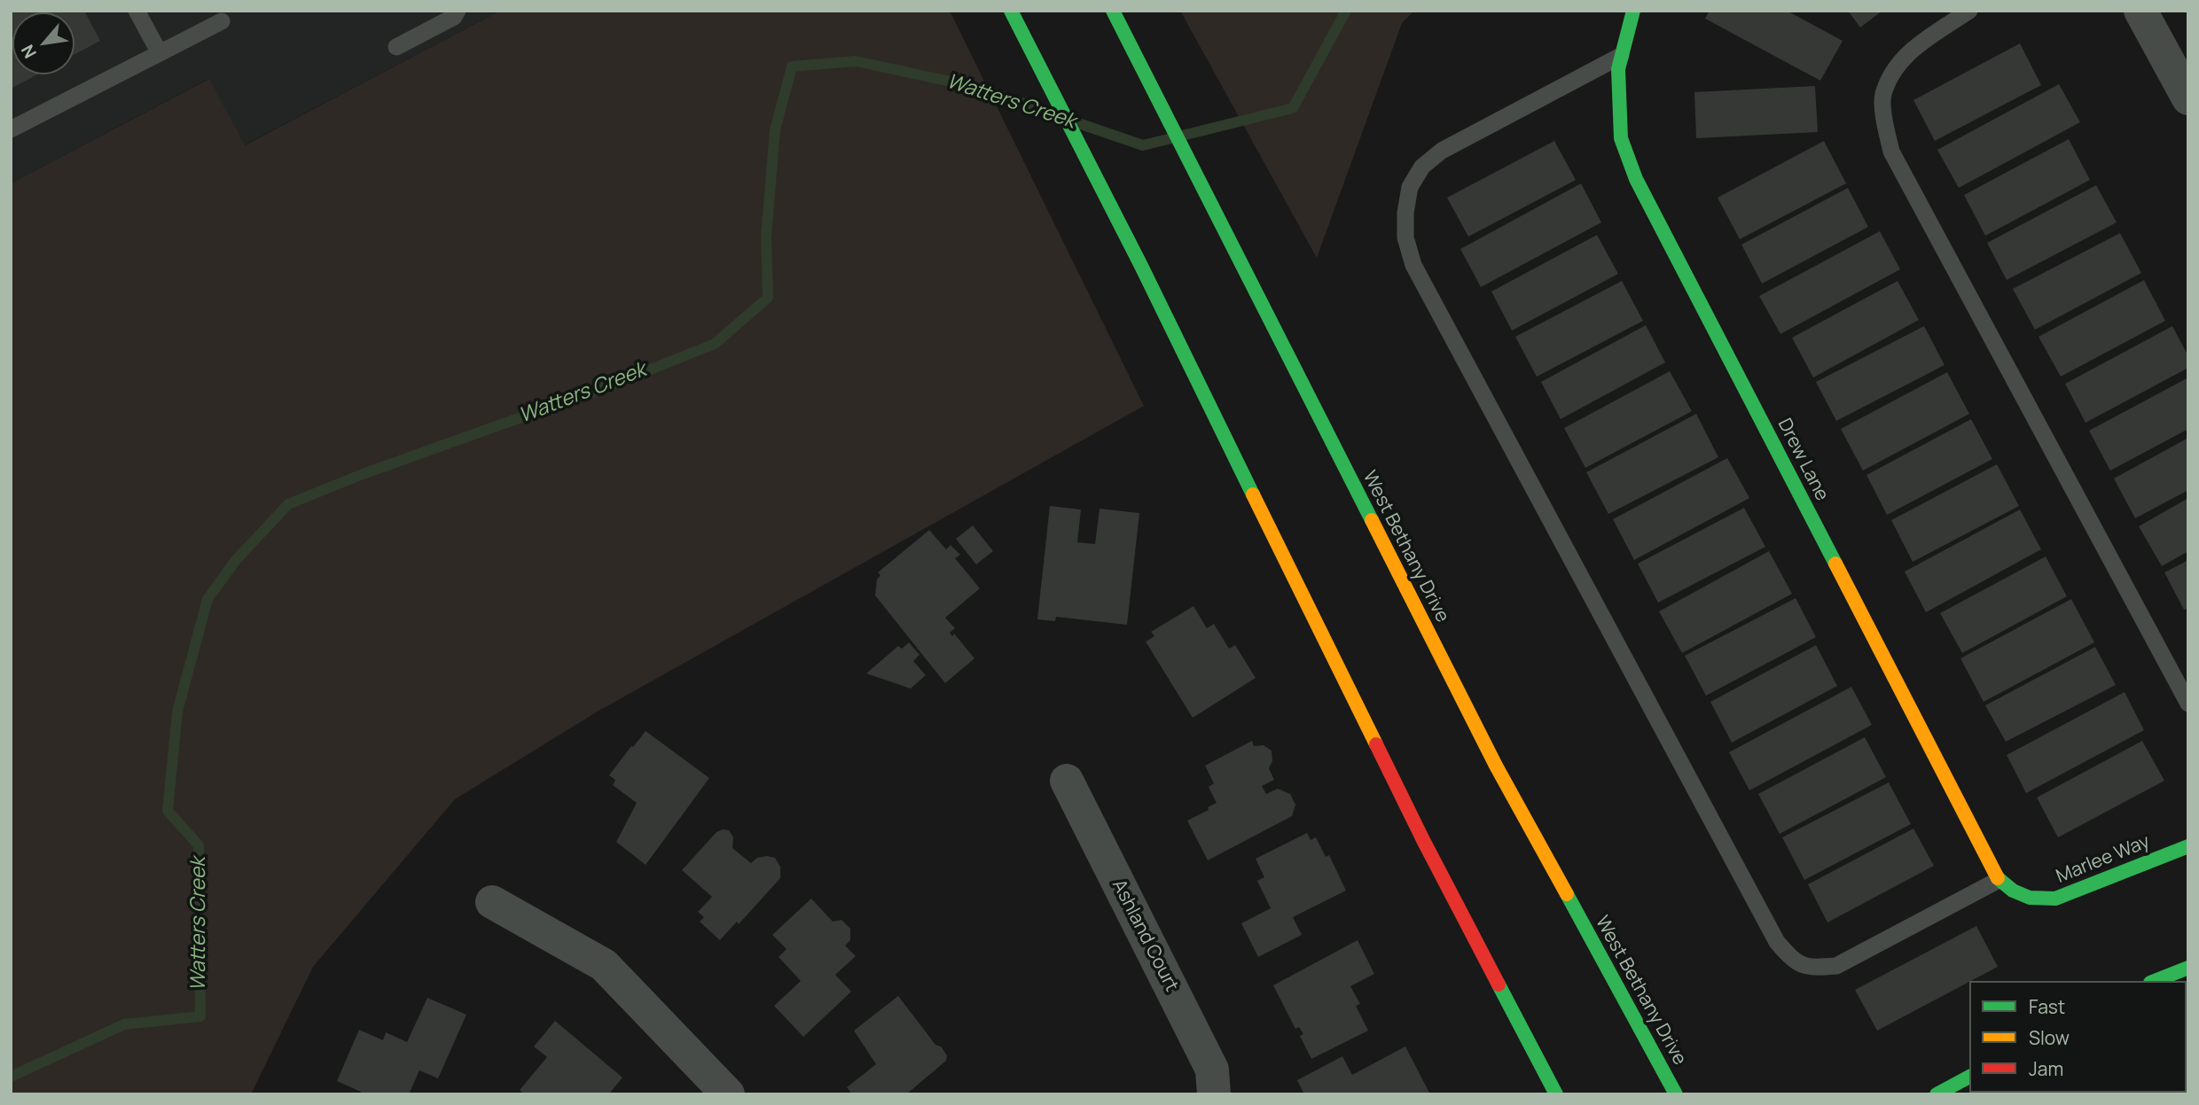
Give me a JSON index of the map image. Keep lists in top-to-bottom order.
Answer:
{
  "streets": {
    "main road": ["Drew Lane", "West Bethany Drive", "Marlee Way"],
    "street": ["Ashland Court"]
  },
  "crossings": [
    ["Drew Lane", "Marlee Way"]
  ],
  "water": ["Watters Creek"],
  "legend": ["Fast", "Slow", "Jam"],
  "north": "bottom left"
}
